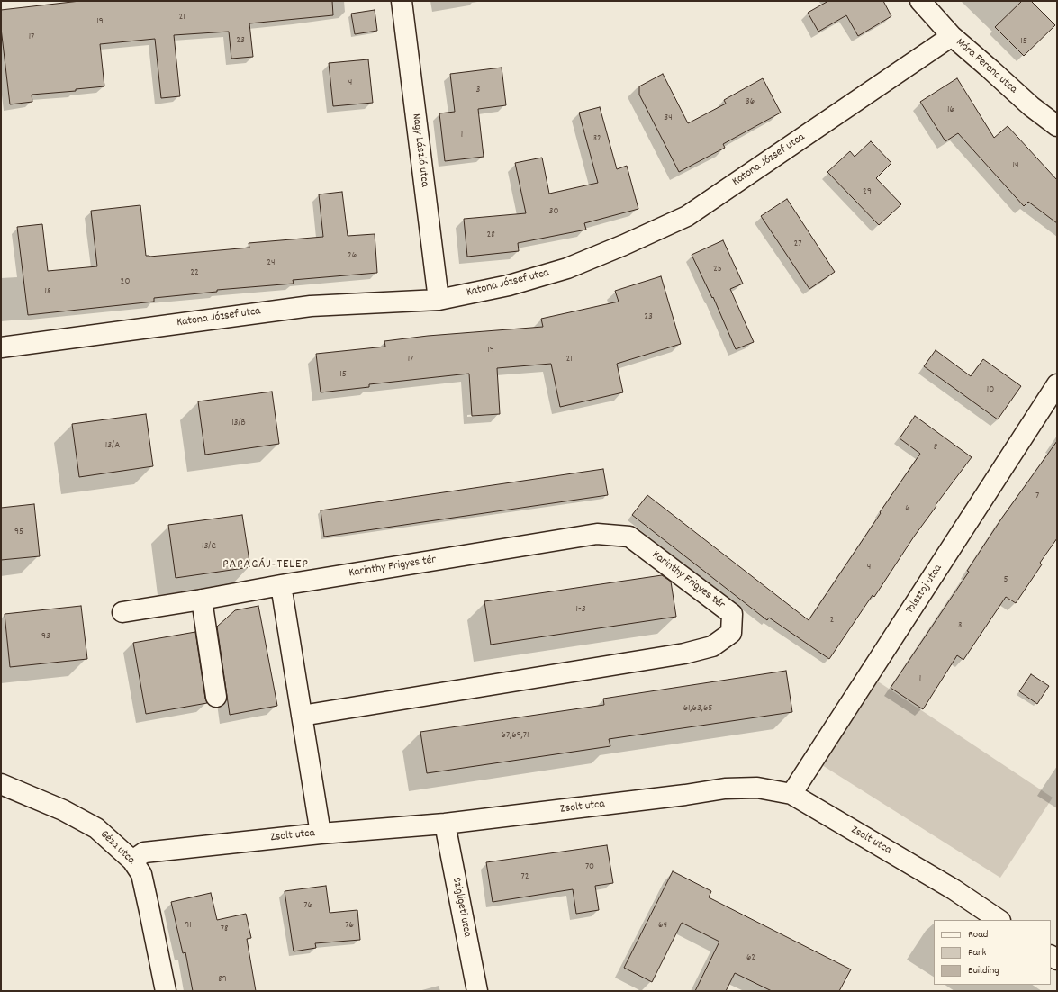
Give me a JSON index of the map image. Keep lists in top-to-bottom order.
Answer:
{
  "streets": {
    "street": [
      "Móra Ferenc utca",
      "Nagy László utca",
      "Katona József utca",
      "Karinthy Frigyes tér",
      "Tolsztoj utca",
      "Zsolt utca",
      "Géza utca",
      "Szigligeti utca"
    ]
  },
  "crossings": [
    ["Móra Ferenc utca", "Katona József utca"],
    ["Nagy László utca", "Katona József utca"],
    ["Tolsztoj utca", "Zsolt utca"],
    ["Zsolt utca", "Géza utca"],
    ["Zsolt utca", "Szigligeti utca"]
  ],
  "districts": ["PAPAGÁJ-TELEP"],
  "house_numbers": [
    "21",
    "19",
    "17",
    "23",
    "15",
    "4",
    "3",
    "36",
    "16",
    "34",
    "1",
    "32",
    "14",
    "29",
    "30",
    "28",
    "27",
    "26",
    "24",
    "25",
    "22",
    "20",
    "18",
    "23",
    "19",
    "17",
    "21",
    "15",
    "10",
    "13/B",
    "13/A",
    "8",
    "7",
    "6",
    "95",
    "13/C",
    "4",
    "5",
    "1-3",
    "2",
    "3",
    "93",
    "1",
    "61,63,65",
    "67,69,71",
    "70",
    "72",
    "76",
    "91",
    "76",
    "64",
    "78",
    "62",
    "89"
  ],
  "legend": ["Road", "Park", "Building"]
}
